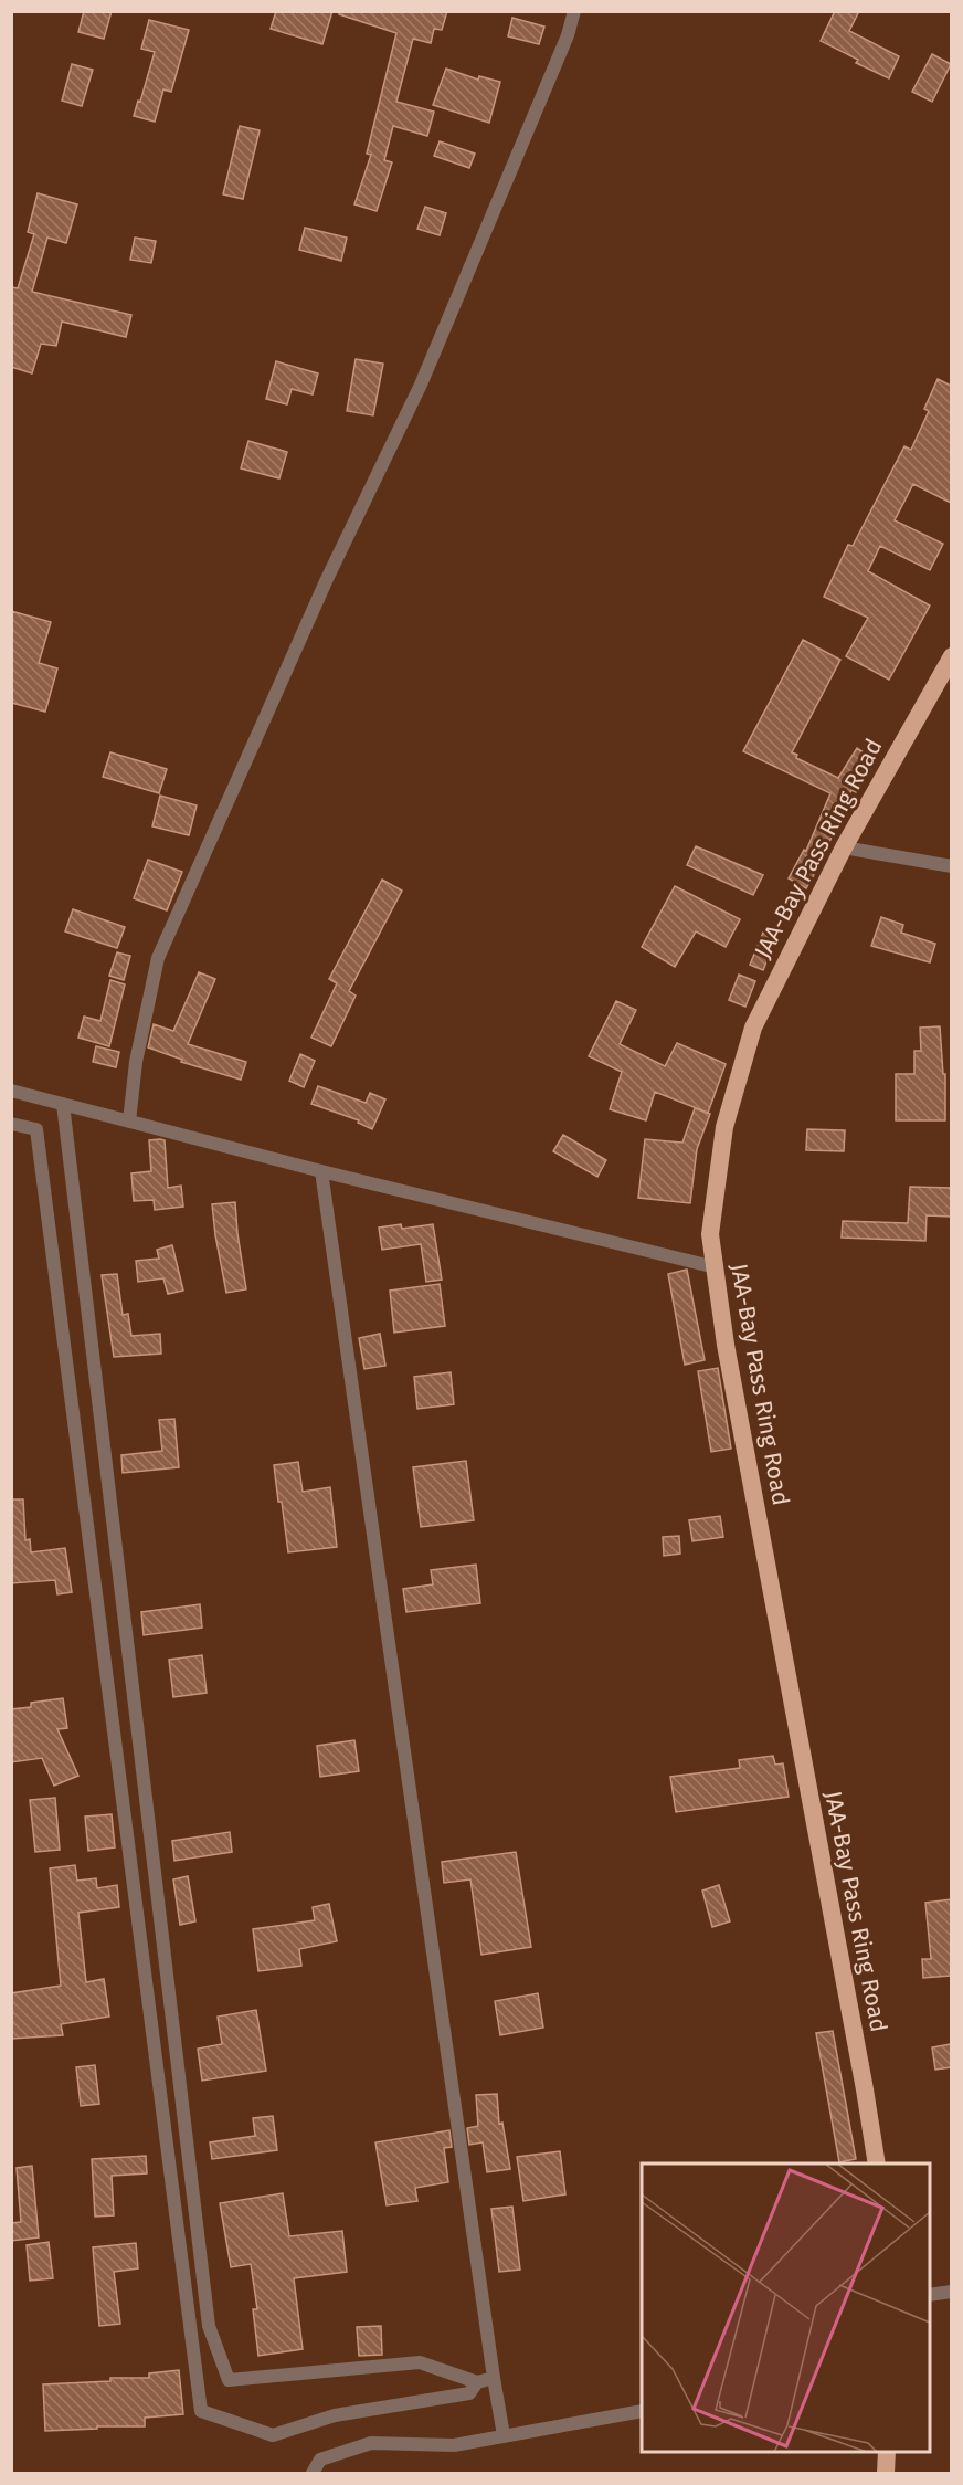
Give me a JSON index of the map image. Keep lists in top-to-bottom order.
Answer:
{
  "streets": {
    "highway": ["JAA-Bay Pass Ring Road"]
  }
}
